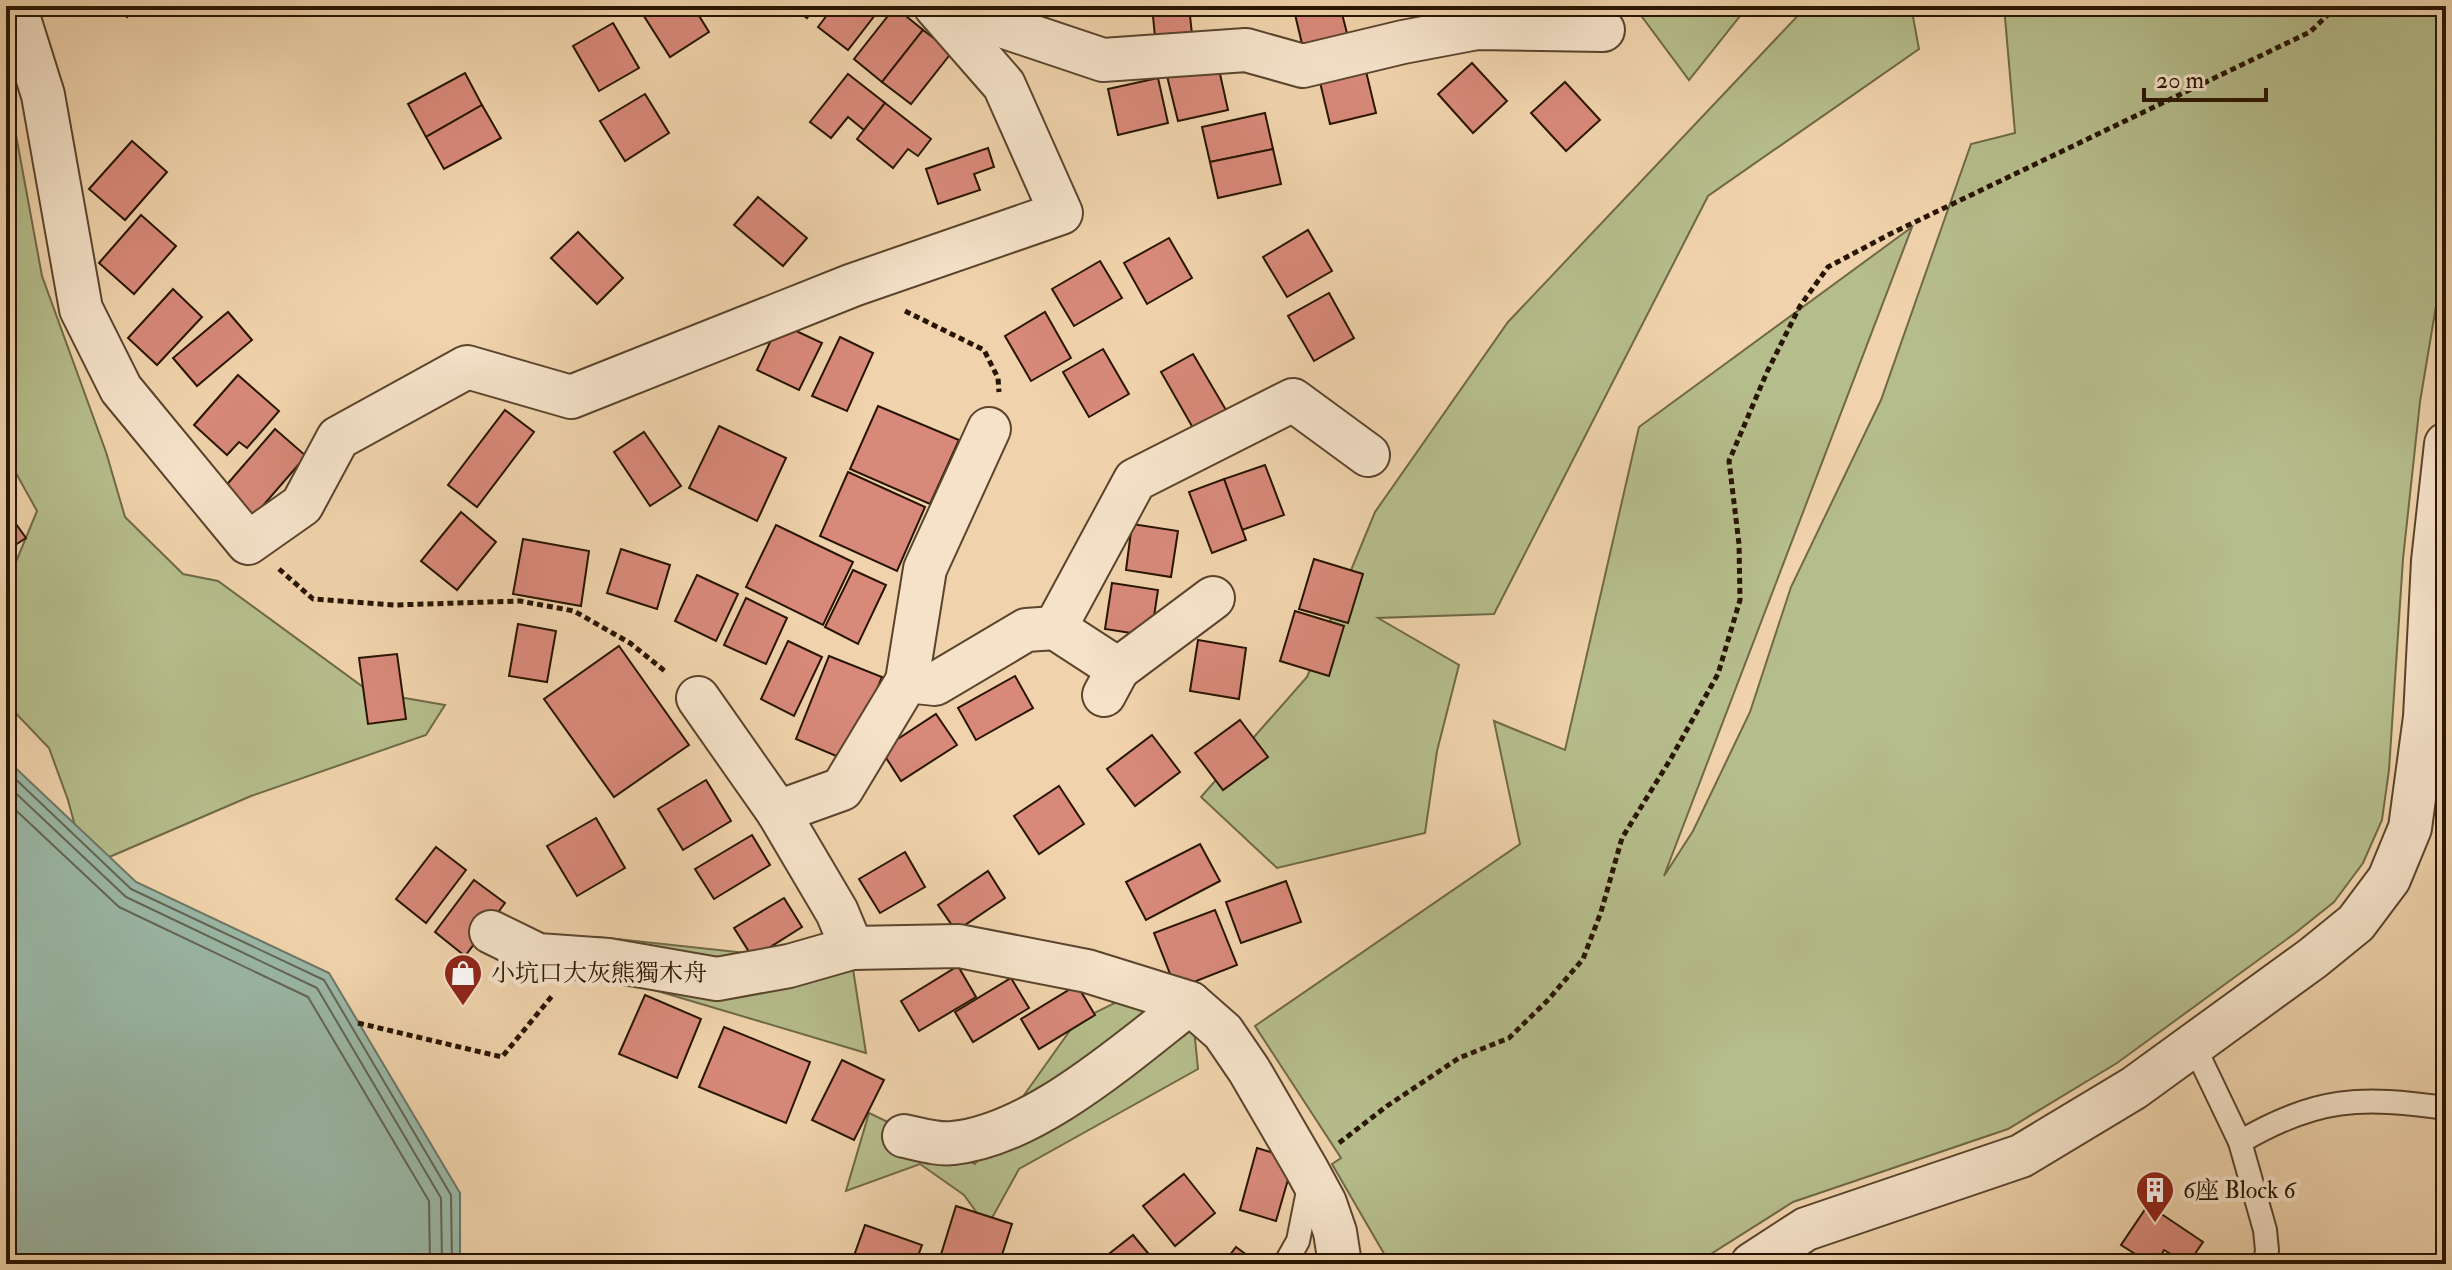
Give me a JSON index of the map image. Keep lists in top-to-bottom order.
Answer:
{
  "places": {
    "shop": ["小坑口大灰熊獨木舟"],
    "building": ["6座 Block 6"]
  },
  "scale_bar": "20 m"
}
